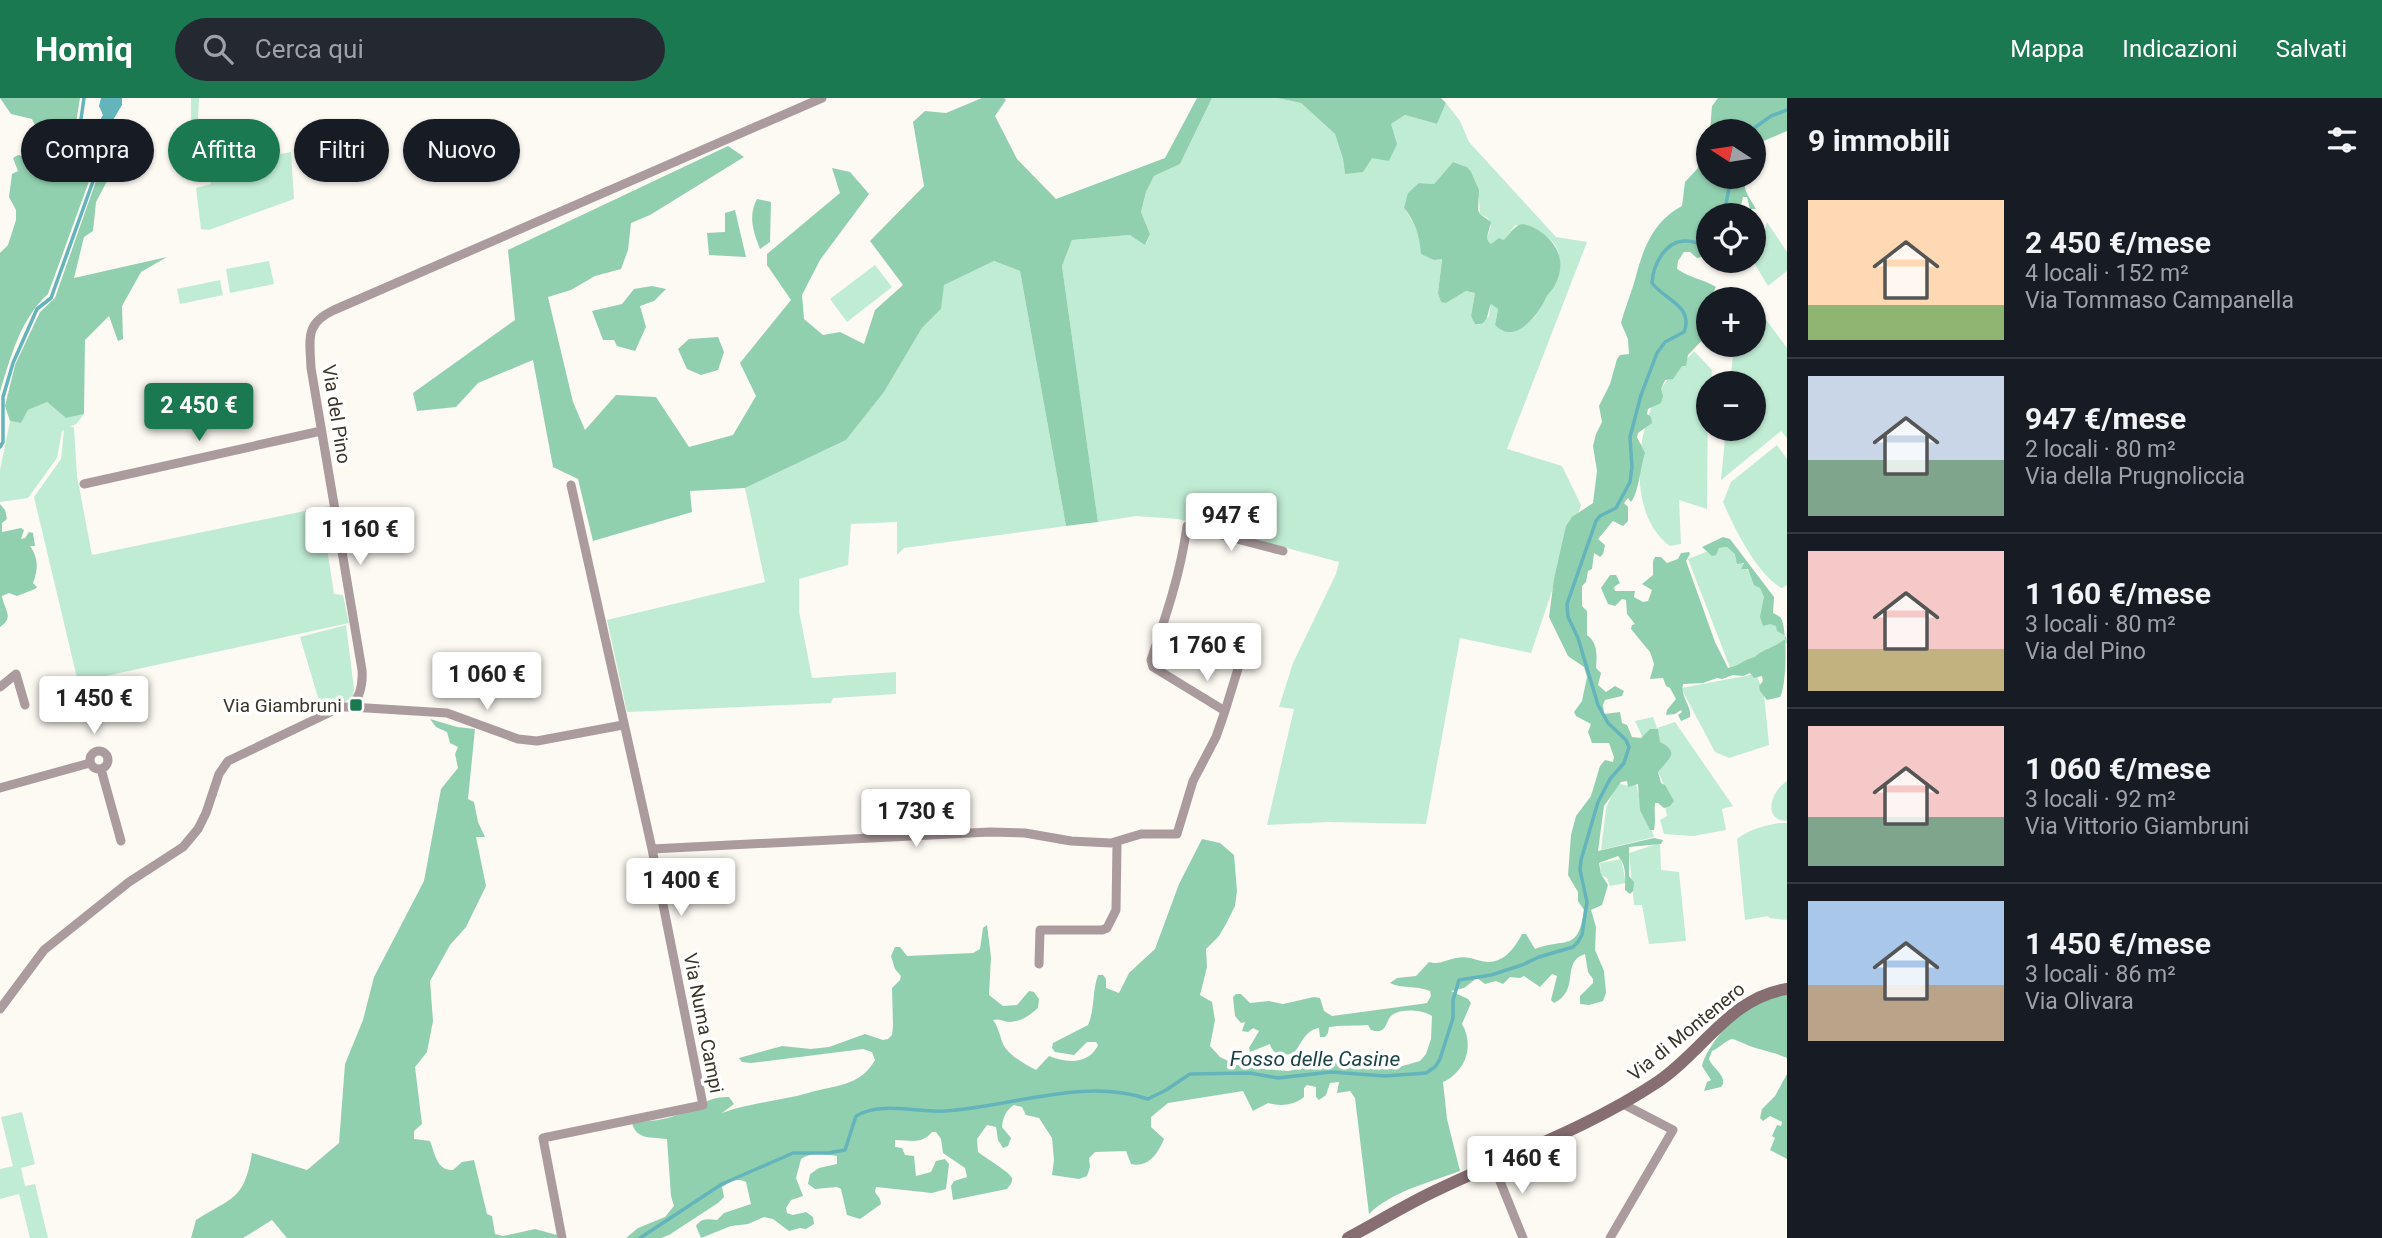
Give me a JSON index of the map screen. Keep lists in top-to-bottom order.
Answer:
{
  "streets": {
    "street": ["Via del Pino", "Via Numa Campi", "Via di Montenero"]
  },
  "water": ["Fosso delle Casine"],
  "places": {
    "transit": ["Via Giambruni"]
  },
  "north": "left",
  "page": {
    "header": "Homiq",
    "search": "Cerca qui",
    "nav": ["Mappa", "Indicazioni", "Salvati"],
    "heading": "9 immobili",
    "map_buttons": ["+", "−"],
    "chip": [
      "Compra",
      "Affitta",
      "Filtri",
      "Nuovo"
    ],
    "list": [
      {
        "name": "2 450 €/mese",
        "note": "4 locali · 152 m² · Via Tommaso Campanella"
      },
      {
        "name": "947 €/mese",
        "note": "2 locali · 80 m² · Via della Prugnoliccia"
      },
      {
        "name": "1 160 €/mese",
        "note": "3 locali · 80 m² · Via del Pino"
      },
      {
        "name": "1 060 €/mese",
        "note": "3 locali · 92 m² · Via Vittorio Giambruni"
      },
      {
        "name": "1 450 €/mese",
        "note": "3 locali · 86 m² · Via Olivara"
      }
    ],
    "price": [
      "2 450 €",
      "947 €",
      "1 160 €",
      "1 760 €",
      "1 060 €",
      "1 450 €",
      "1 730 €",
      "1 400 €",
      "1 460 €"
    ]
  }
}
